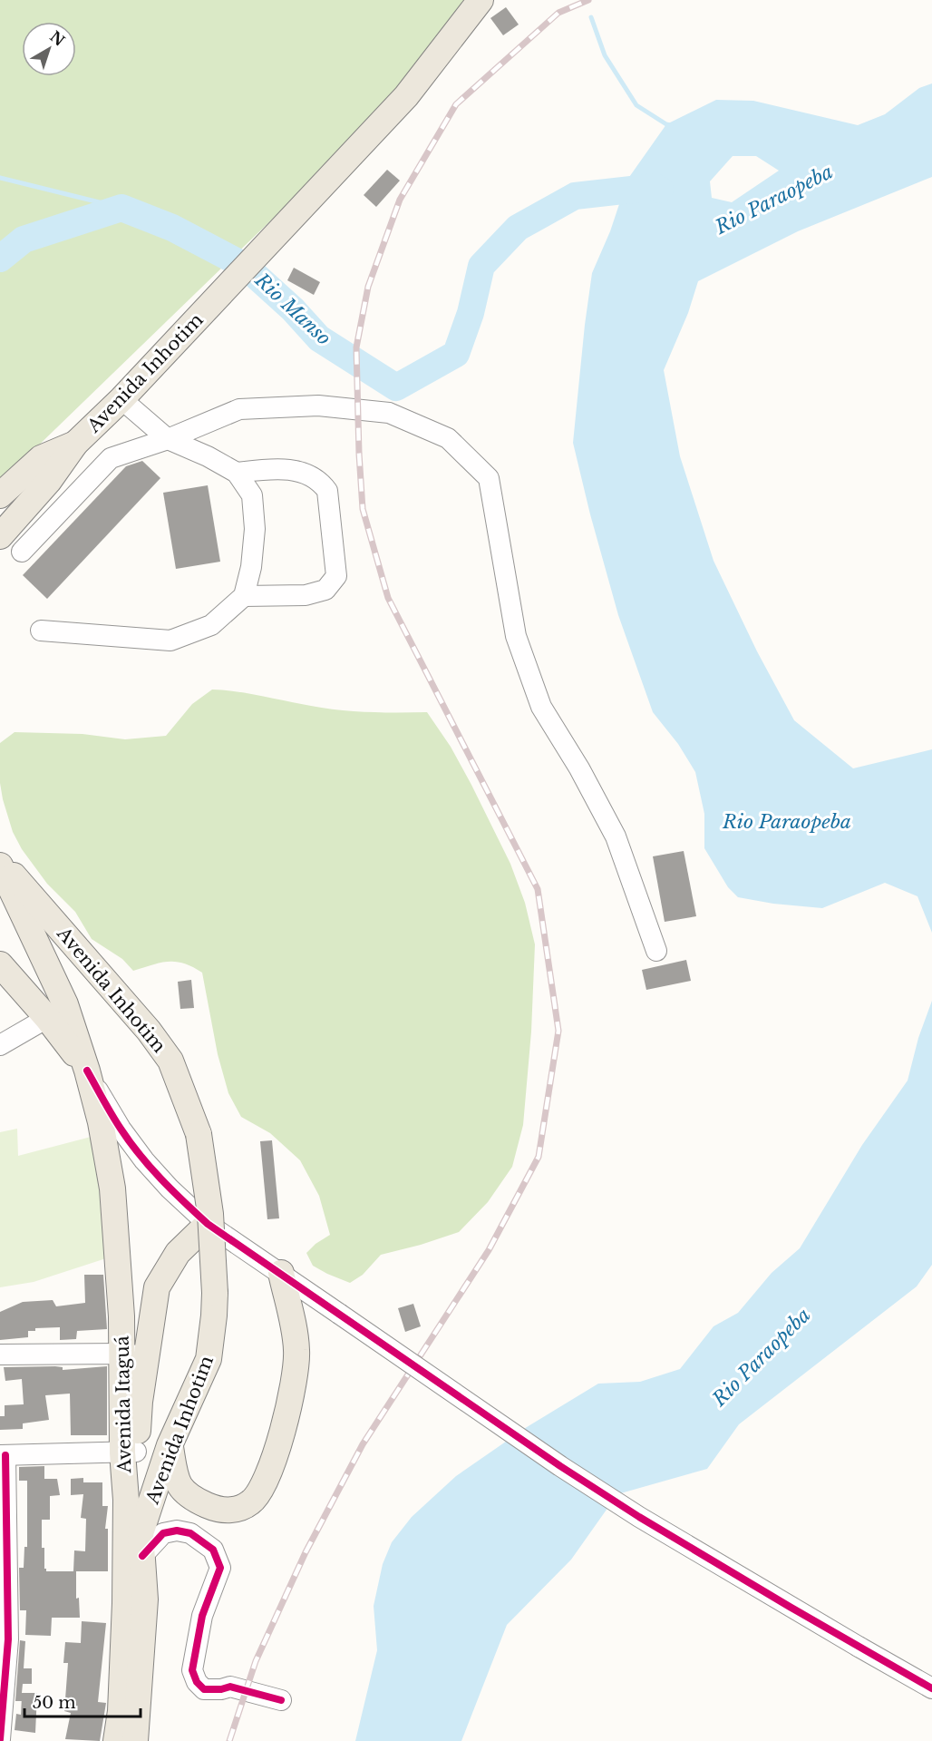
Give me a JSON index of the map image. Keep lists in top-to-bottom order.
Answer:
{
  "streets": {
    "main road": ["Avenida Inhotim", "Avenida Itaguá"]
  },
  "water": ["Rio Paraopeba", "Rio Manso"],
  "scale_bar": "50 m",
  "north": "top right"
}
